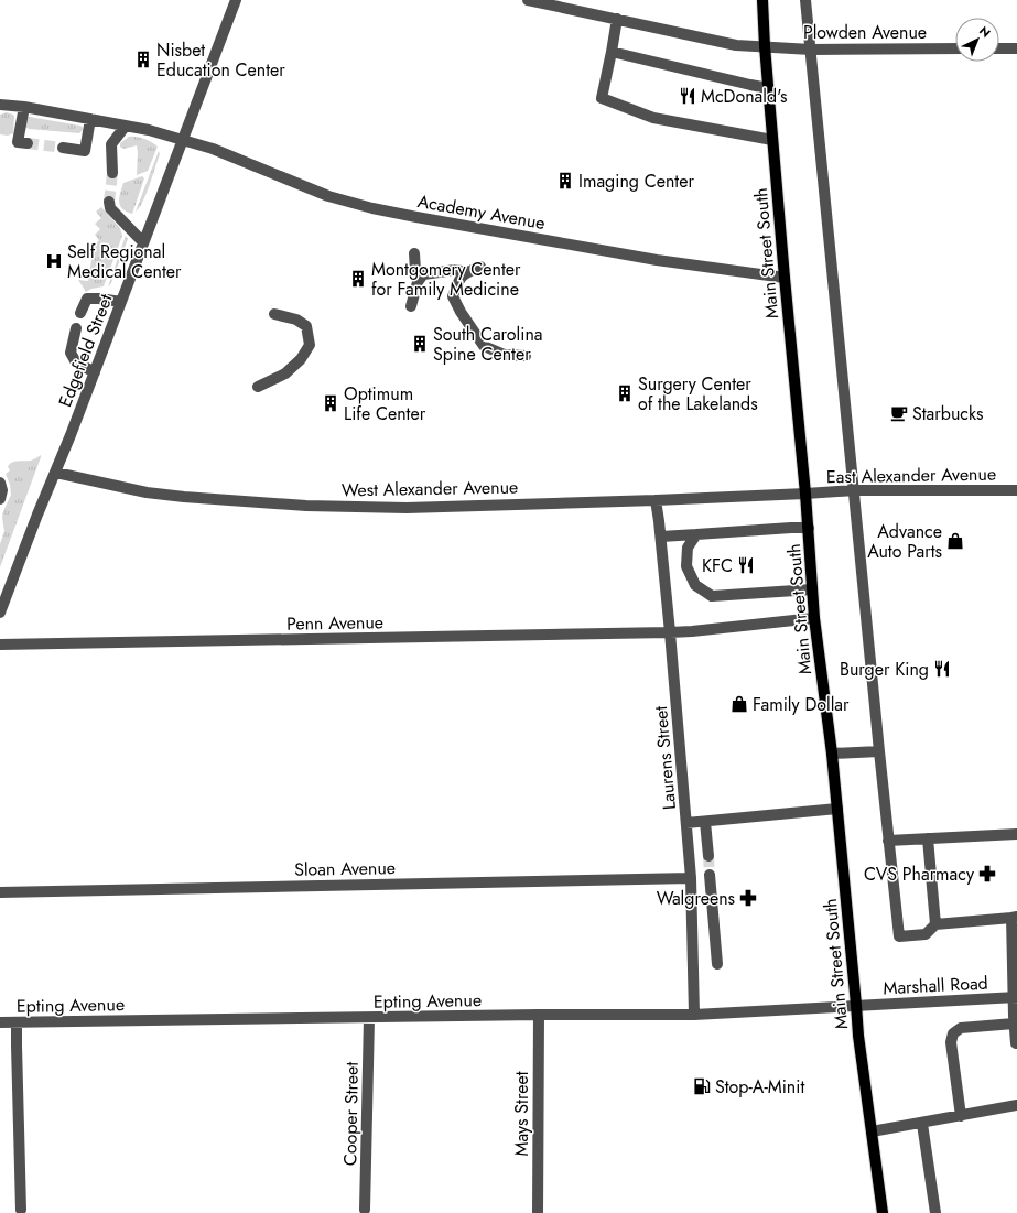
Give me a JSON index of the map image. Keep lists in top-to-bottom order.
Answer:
{
  "streets": {
    "main road": ["Main Street South"],
    "street": [
      "Plowden Avenue",
      "Academy Avenue",
      "Edgefield Street",
      "East Alexander Avenue",
      "West Alexander Avenue",
      "Penn Avenue",
      "Laurens Street",
      "Sloan Avenue",
      "Marshall Road",
      "Epting Avenue",
      "Cooper Street",
      "Mays Street"
    ]
  },
  "crossings": [
    ["Plowden Avenue", "Main Street South"],
    ["Academy Avenue", "Main Street South"],
    ["Academy Avenue", "Edgefield Street"],
    ["Main Street South", "East Alexander Avenue"],
    ["Main Street South", "West Alexander Avenue"],
    ["Main Street South", "Penn Avenue"],
    ["Main Street South", "Marshall Road"],
    ["Main Street South", "Epting Avenue"],
    ["Edgefield Street", "West Alexander Avenue"],
    ["East Alexander Avenue", "West Alexander Avenue"],
    ["West Alexander Avenue", "Laurens Street"],
    ["Penn Avenue", "Laurens Street"],
    ["Laurens Street", "Sloan Avenue"],
    ["Laurens Street", "Epting Avenue"],
    ["Marshall Road", "Epting Avenue"],
    ["Epting Avenue", "Cooper Street"],
    ["Epting Avenue", "Mays Street"]
  ],
  "places": {
    "building": [
      "Nisbet Education Center",
      "Imaging Center",
      "Montgomery Center for Family Medicine",
      "South Carolina Spine Center",
      "Surgery Center of the Lakelands",
      "Optimum Life Center"
    ],
    "restaurant": ["McDonald's", "KFC", "Burger King"],
    "hospital": ["Self Regional Medical Center"],
    "cafe": ["Starbucks"],
    "shop": ["Advance Auto Parts", "Family Dollar"],
    "pharmacy": ["CVS Pharmacy", "Walgreens"],
    "fuel station": ["Stop-A-Minit"]
  },
  "north": "top right"
}
